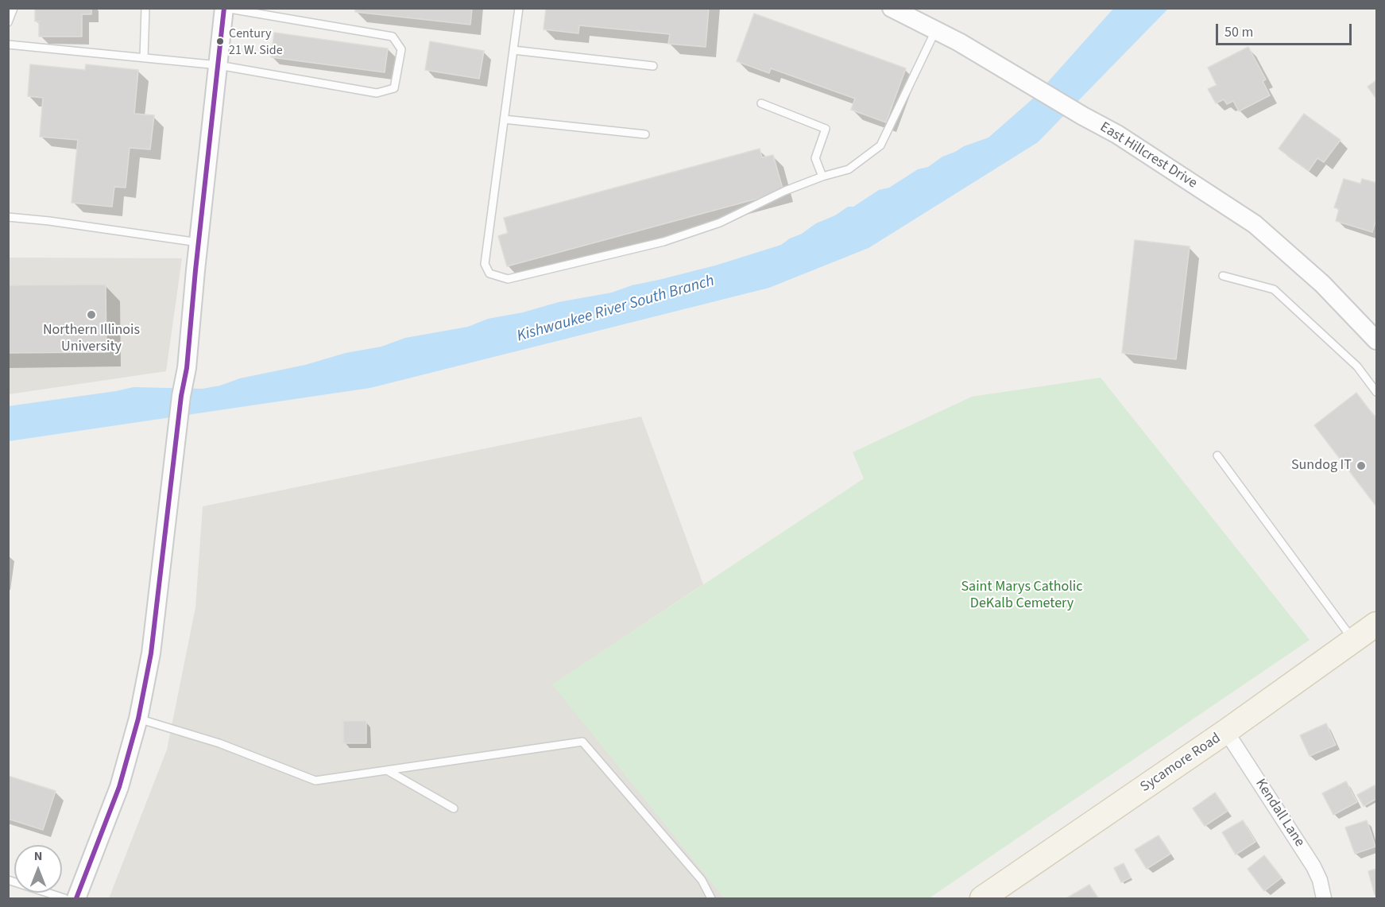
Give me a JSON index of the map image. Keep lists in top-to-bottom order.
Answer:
{
  "streets": {
    "main road": ["Sycamore Road"],
    "street": ["East Hillcrest Drive", "Kendall Lane"]
  },
  "crossings": [
    ["Sycamore Road", "Kendall Lane"]
  ],
  "water": ["Kishwaukee River South Branch"],
  "parks": ["Saint Marys Catholic DeKalb Cemetery"],
  "places": ["Century 21 W. Side", "Northern Illinois University", "Sundog IT"],
  "scale_bar": "50 m",
  "north": "top"
}
